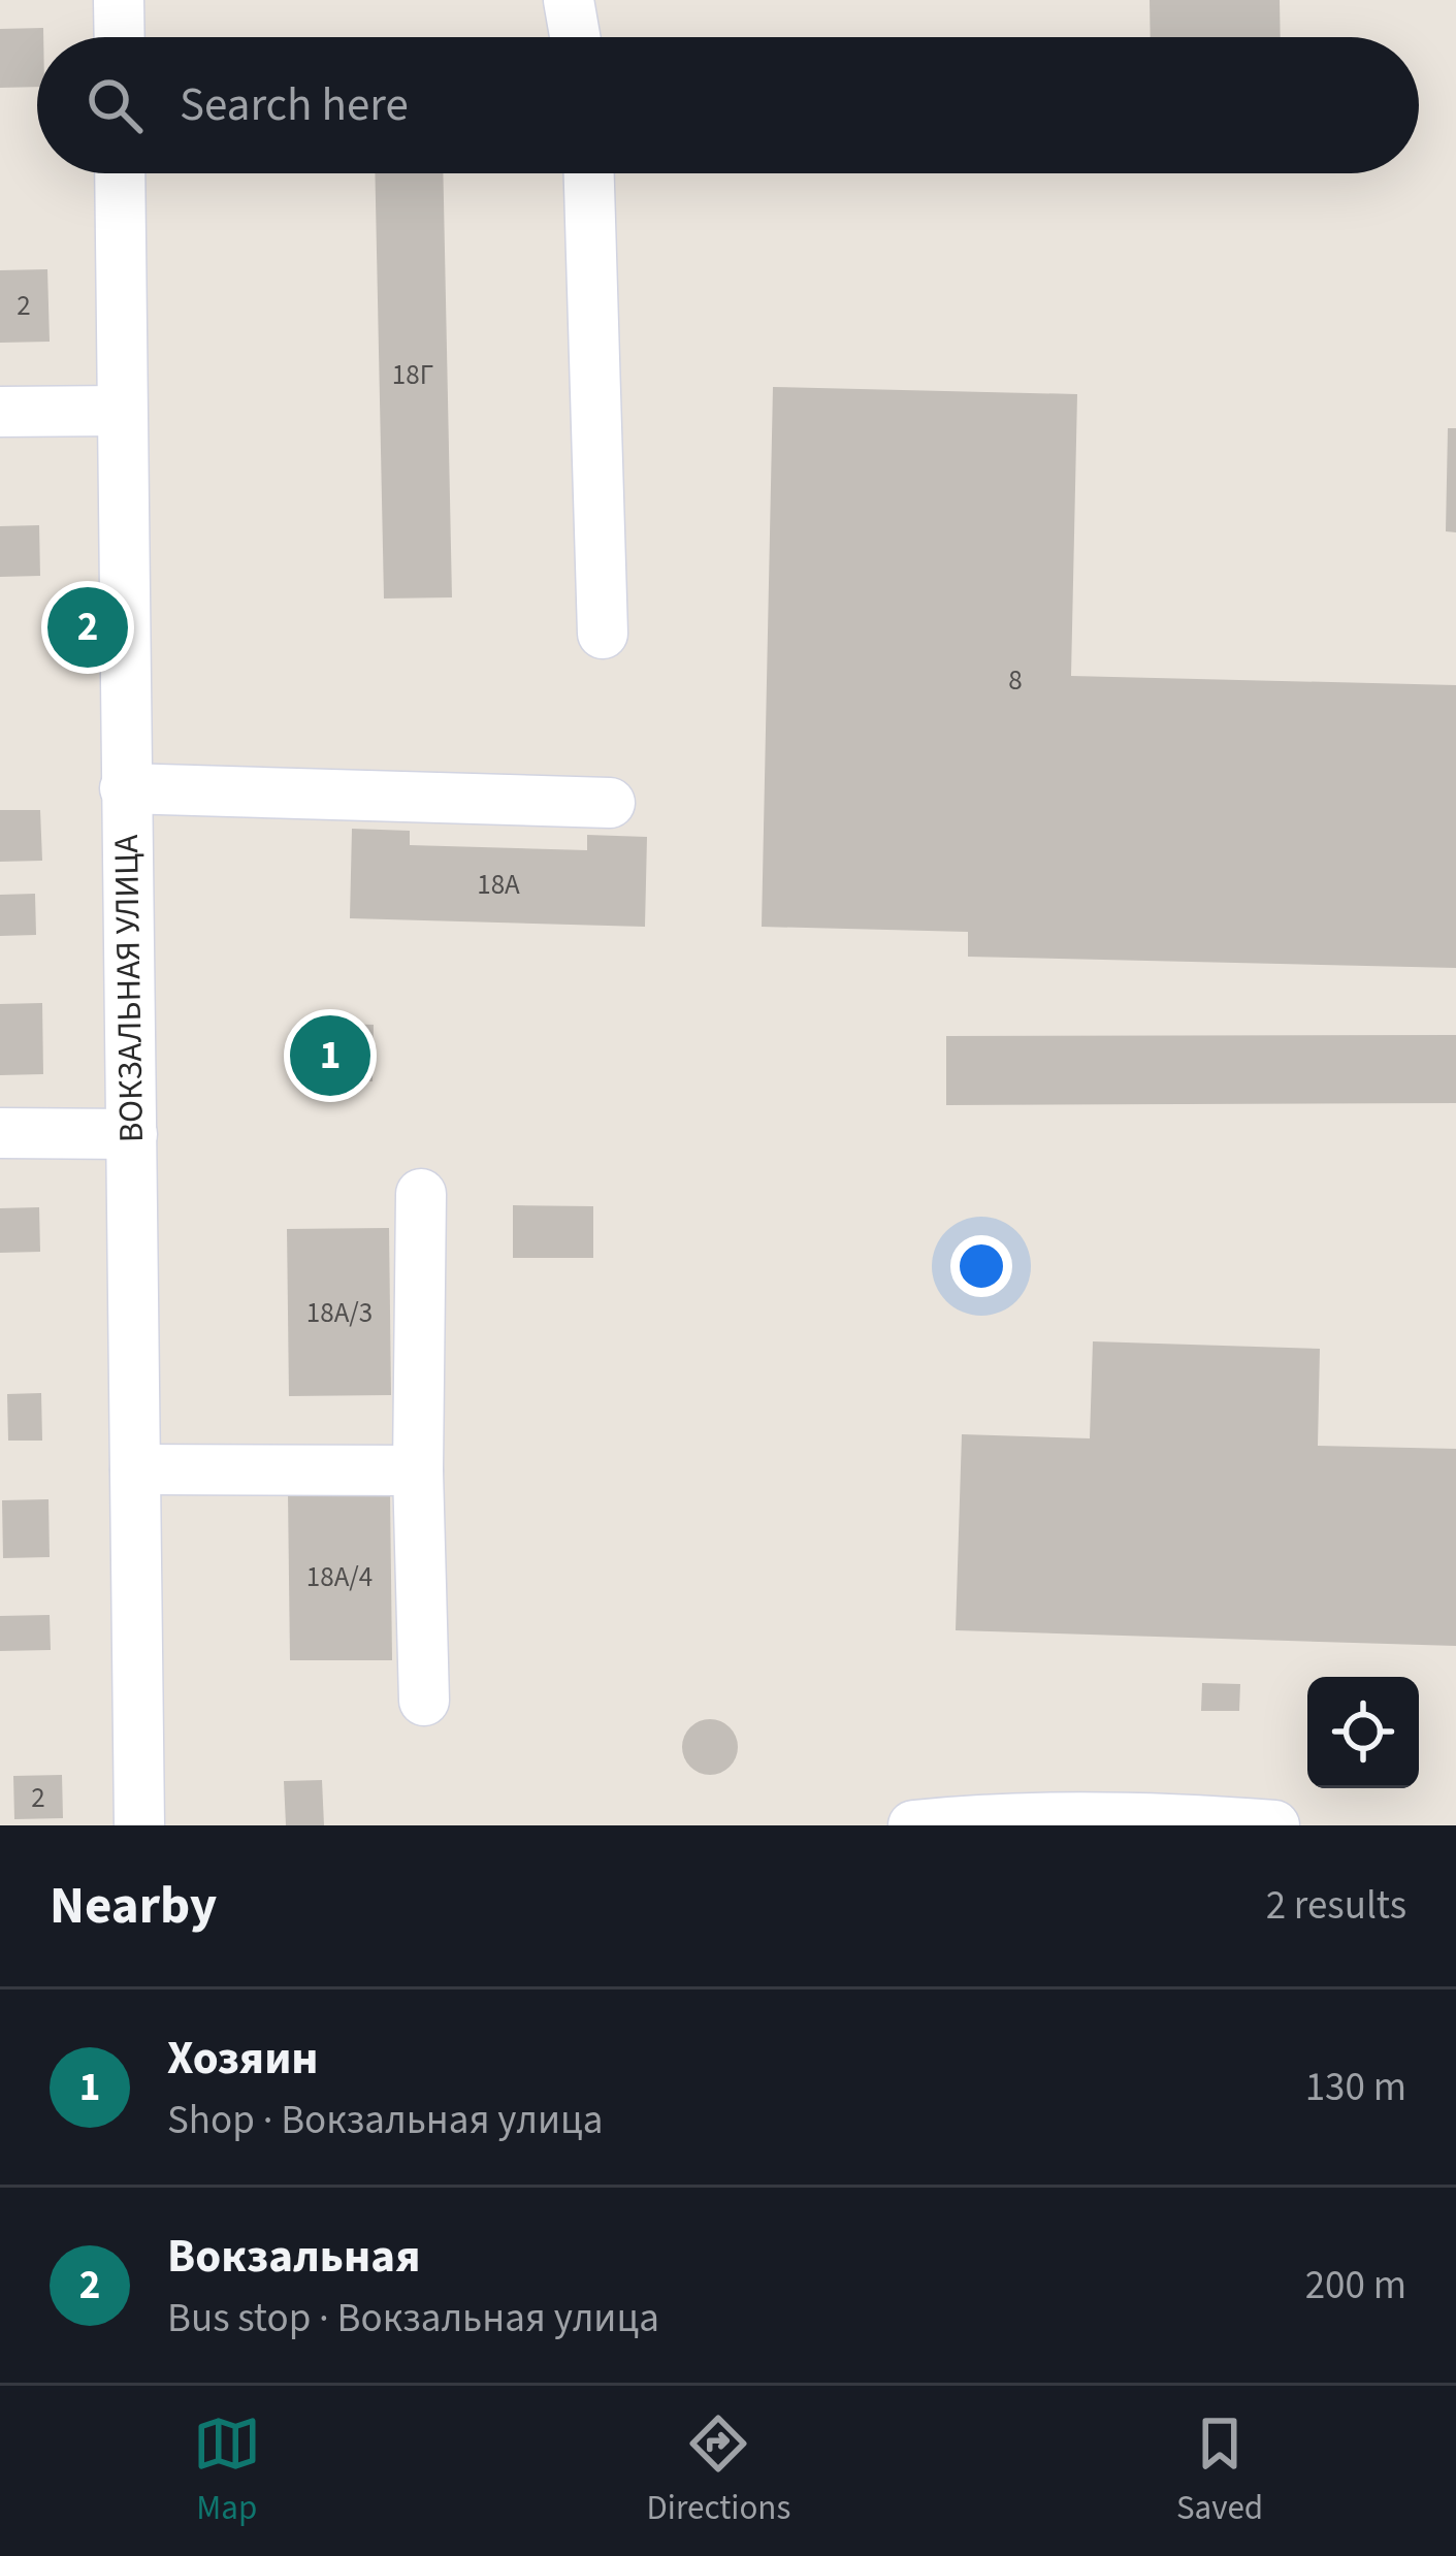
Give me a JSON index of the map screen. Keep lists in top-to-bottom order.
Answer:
{
  "streets": {
    "street": ["ВОКЗАЛЬНАЯ УЛИЦА"]
  },
  "house_numbers": [
    "2",
    "18Г",
    "8",
    "18А",
    "18А/3",
    "18А/4",
    "2"
  ],
  "page": {
    "search": "Search here",
    "pins": ["2", "1"],
    "heading": ["Nearby", "2 results"],
    "list": [
      {
        "mark": "1",
        "name": "Хозяин",
        "note": "Shop · Вокзальная улица",
        "value": "130 m"
      },
      {
        "mark": "2",
        "name": "Вокзальная",
        "note": "Bus stop · Вокзальная улица",
        "value": "200 m"
      }
    ],
    "nav": ["Map", "Directions", "Saved"]
  }
}
